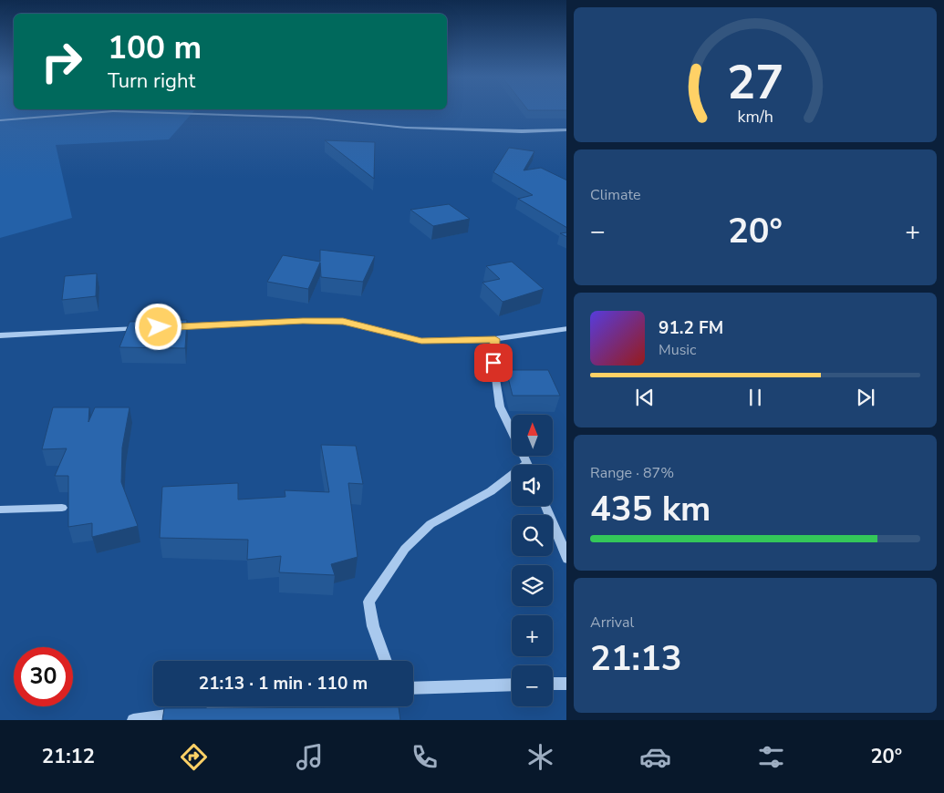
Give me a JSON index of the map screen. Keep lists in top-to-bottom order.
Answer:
{
  "north": "top",
  "page": {
    "turn": ["100 m", "Turn right"],
    "tile": [
      "Climate",
      ["Range · 87%", "435 km"],
      ["Arrival", "21:13"]
    ],
    "heat": ["−", "20°", "+"],
    "song": ["91.2 FM", "Music"],
    "map_buttons": ["+", "−"],
    "limit": "30",
    "trip": "21:13 · 1 min · 110 m",
    "tabs": ["21:12", "20°"],
    "gauge": ["27", "km/h"]
  }
}
